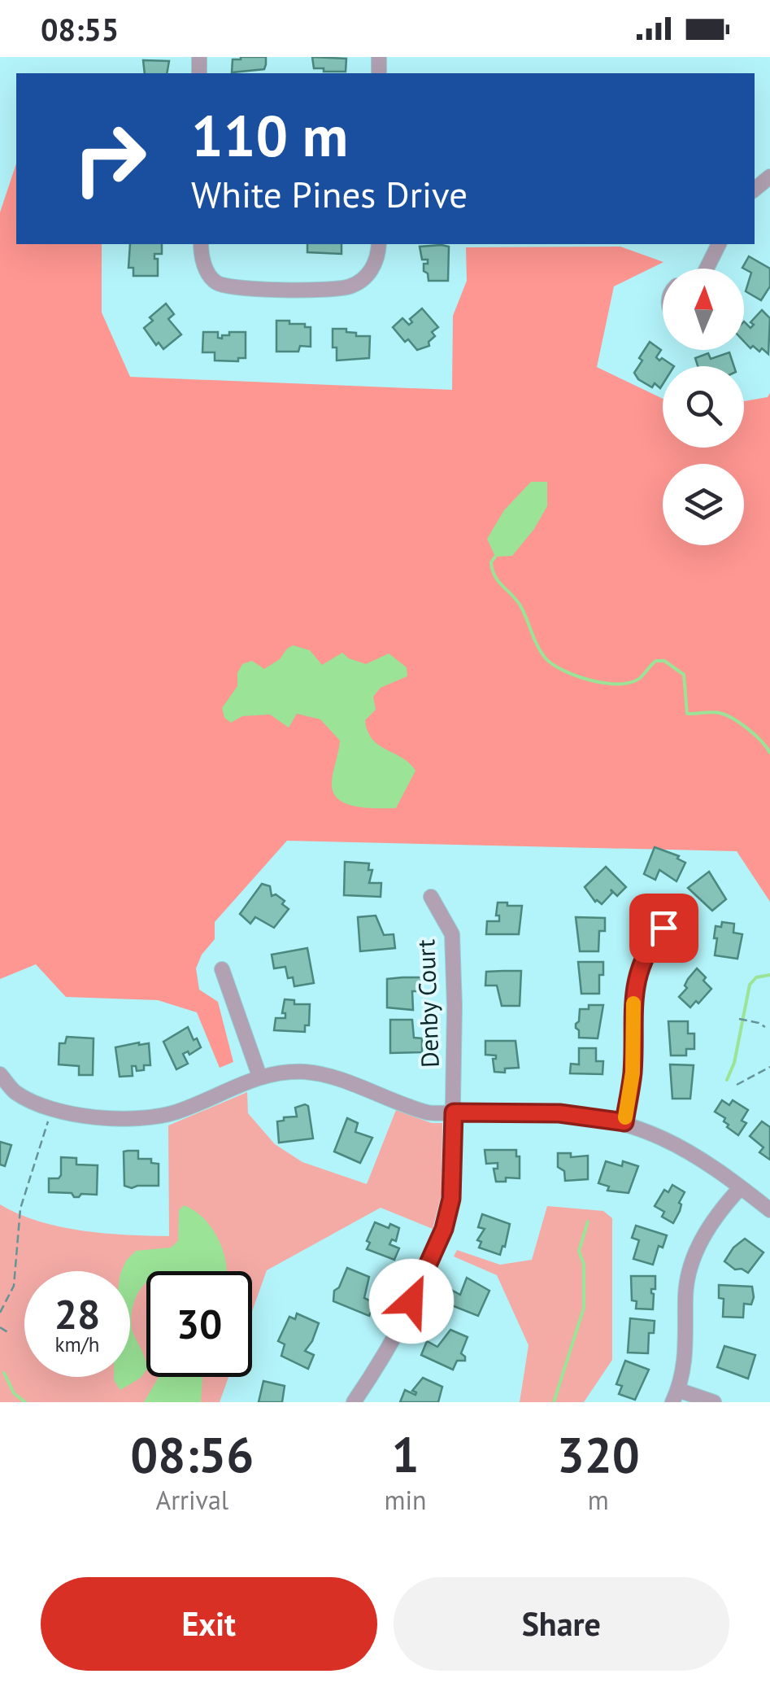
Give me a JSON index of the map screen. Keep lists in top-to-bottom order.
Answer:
{
  "streets": {
    "street": ["Denby Court"]
  },
  "north": "top",
  "page": {
    "status": "08:55",
    "turn": ["110 m", "White Pines Drive"],
    "speed": "28 km/h",
    "limit": "30",
    "eta": [
      "08:56",
      "Arrival",
      "1",
      "min",
      "320",
      "m"
    ],
    "buttons": ["Exit", "Share"]
  }
}
